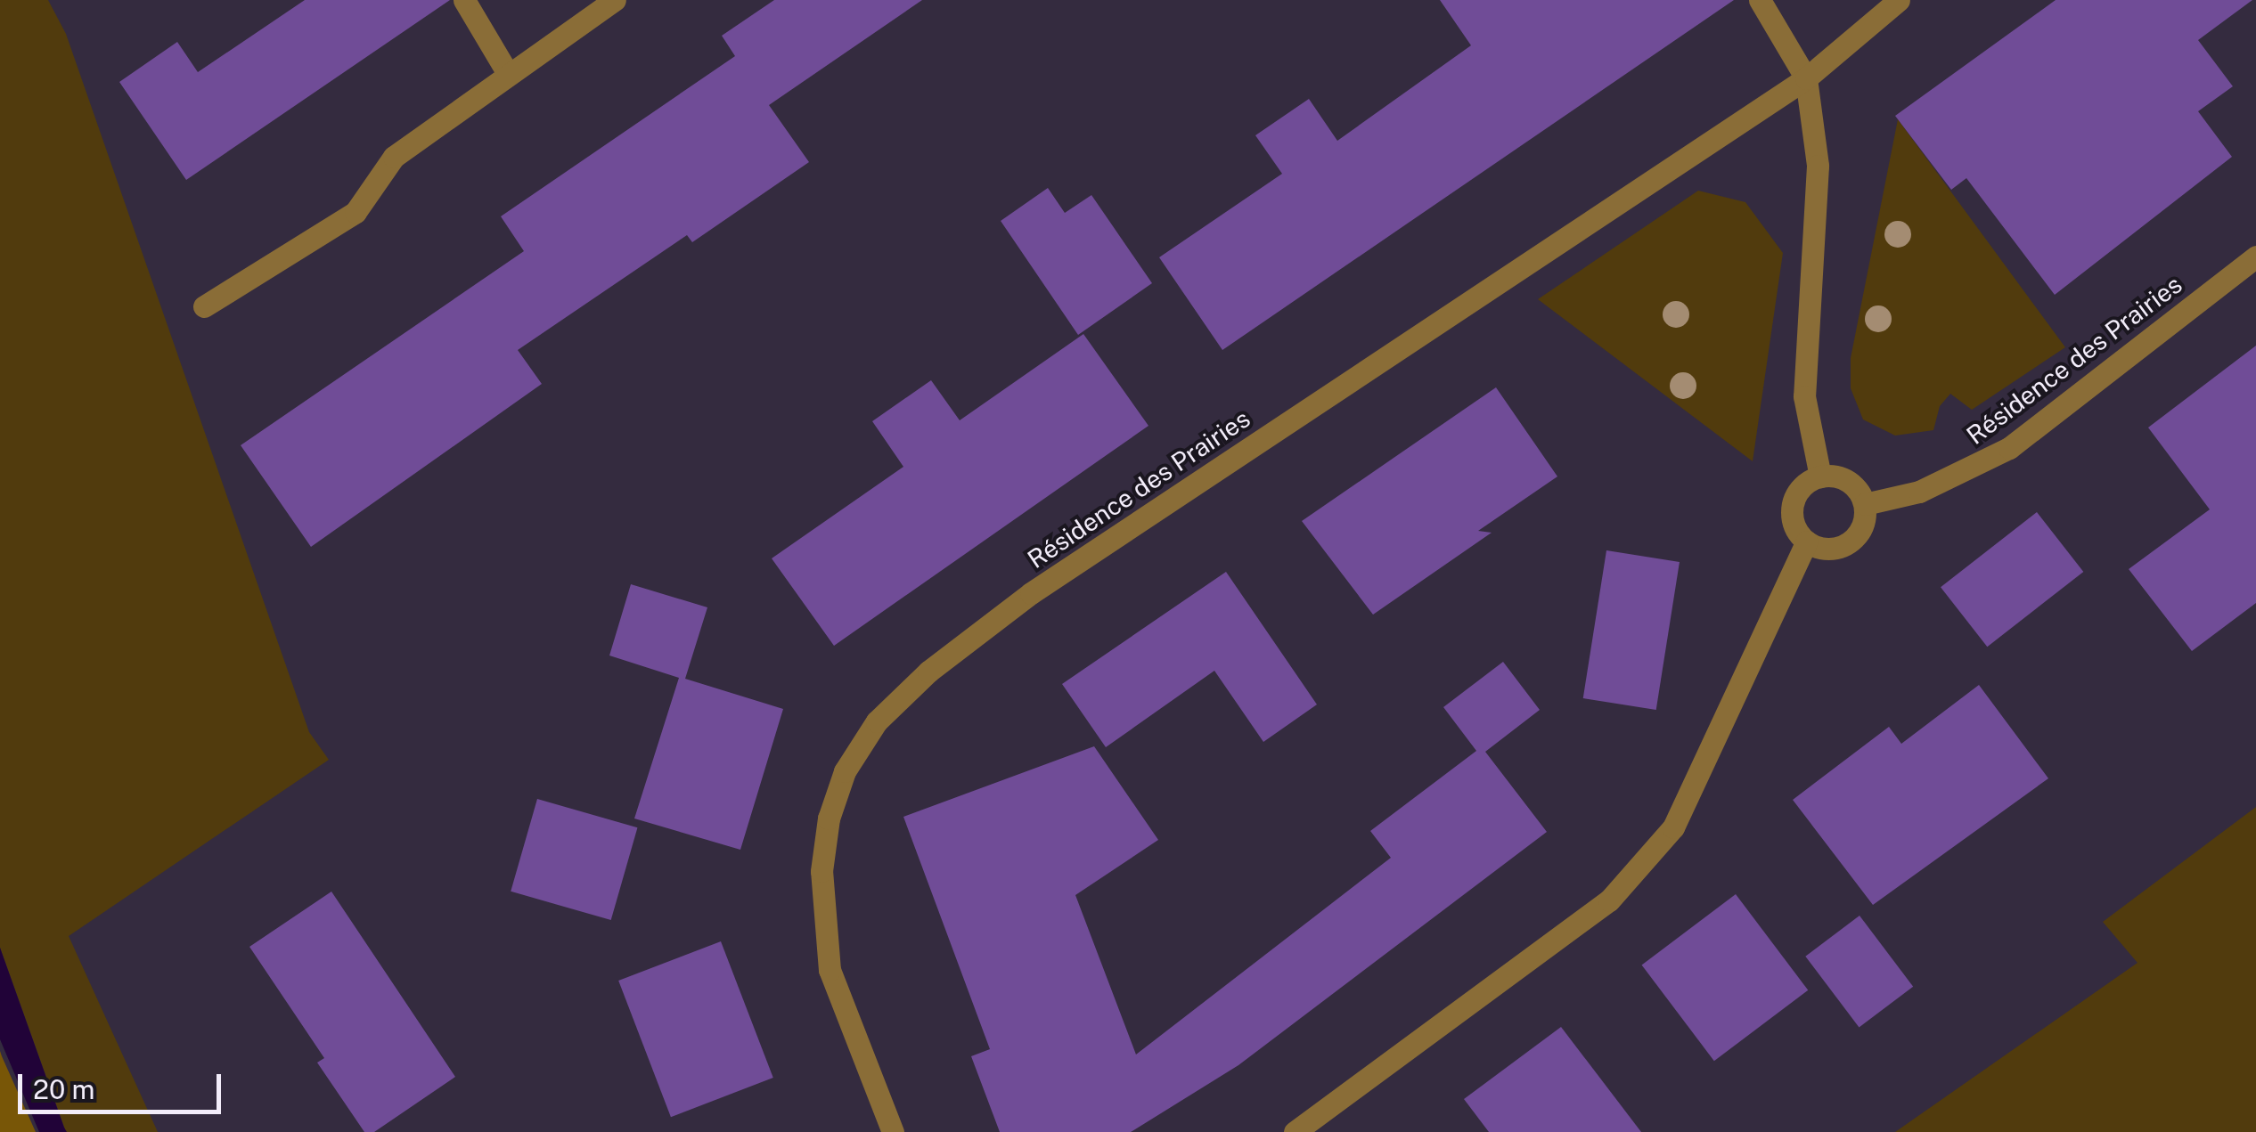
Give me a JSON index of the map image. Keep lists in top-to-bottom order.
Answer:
{
  "streets": {
    "street": ["Résidence des Prairies"]
  },
  "scale_bar": "20 m"
}
